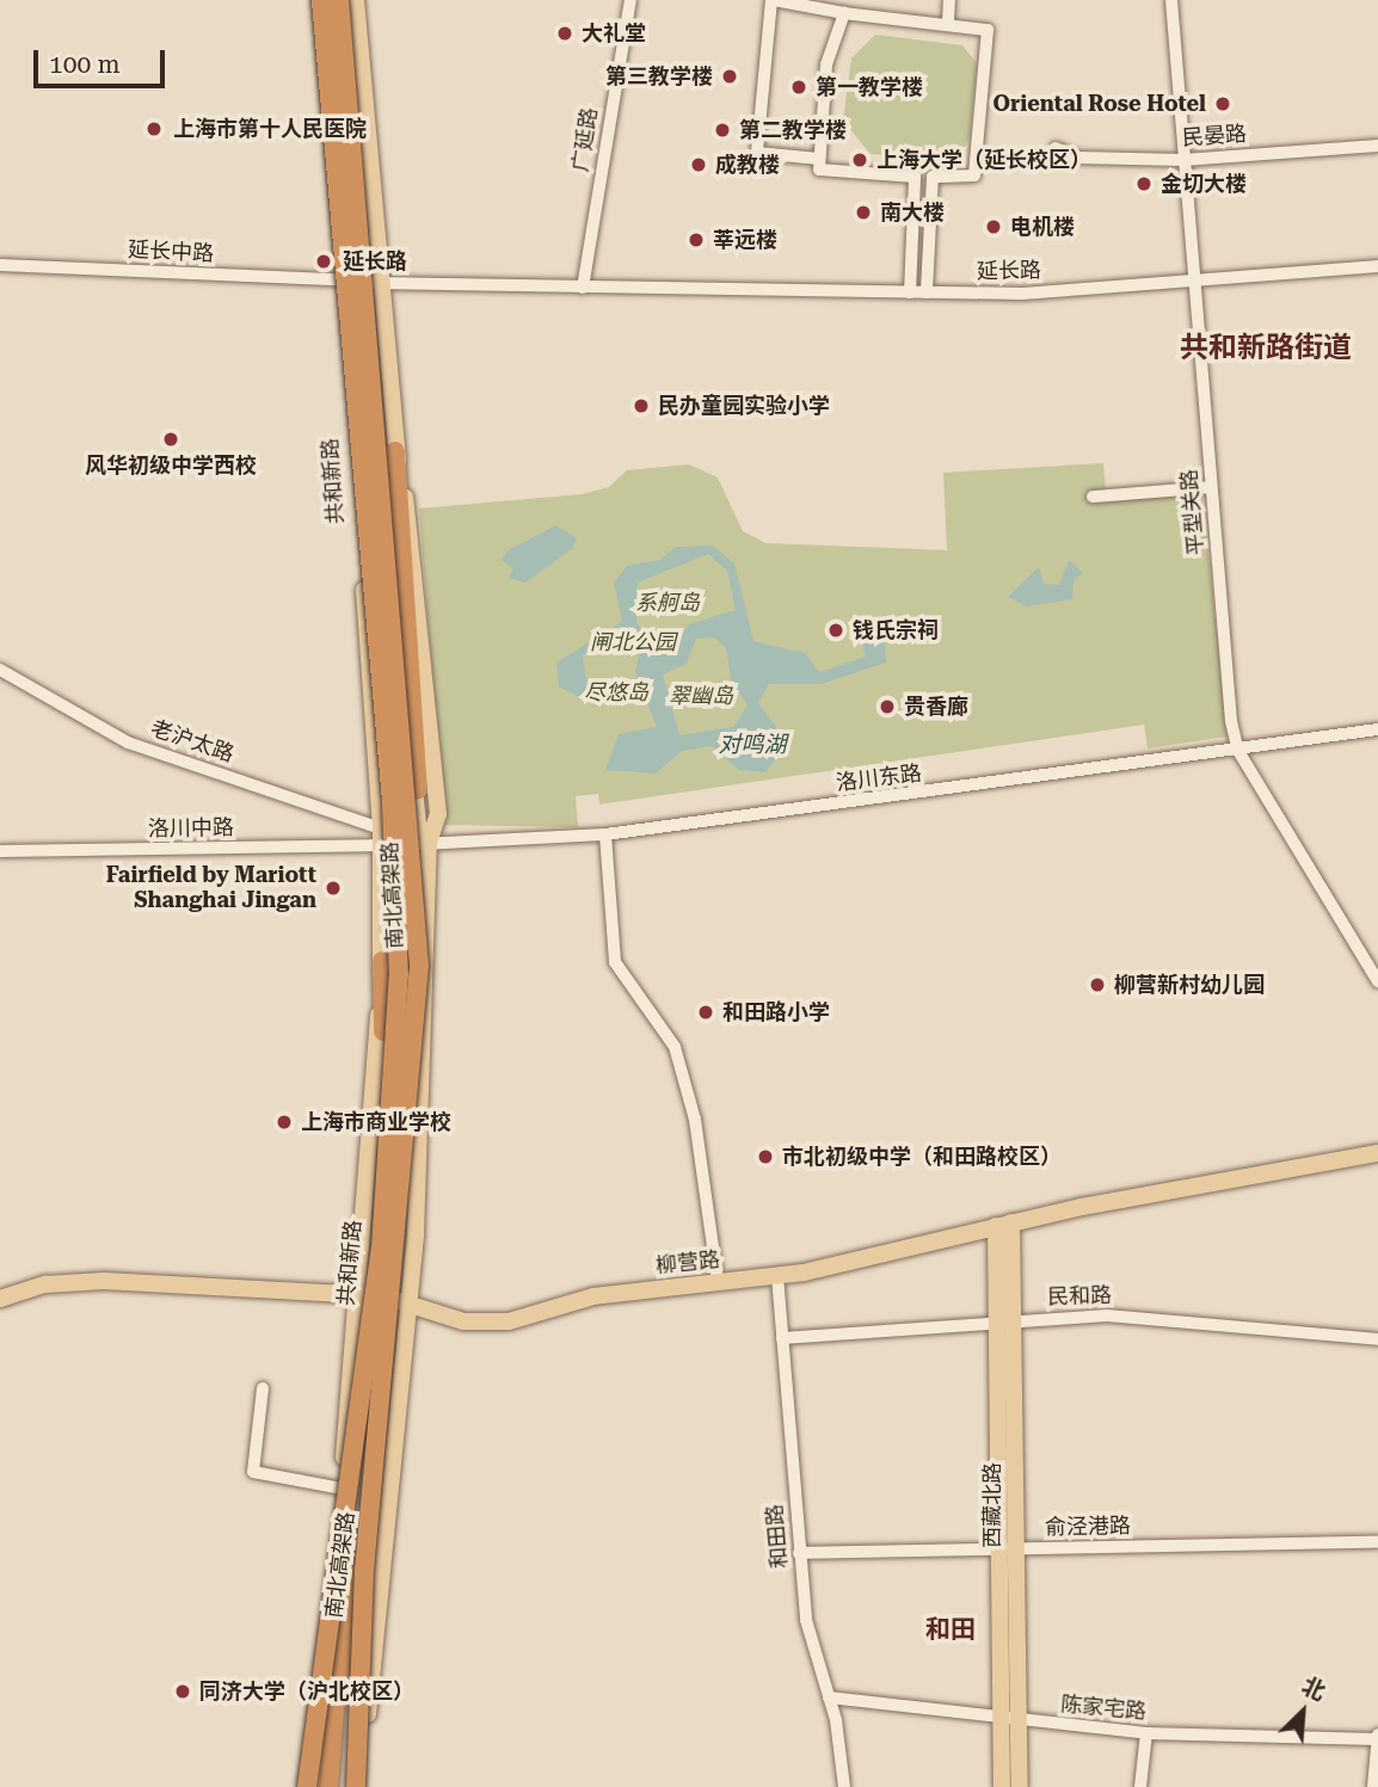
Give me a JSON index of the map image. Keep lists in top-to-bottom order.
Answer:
{
  "streets": {
    "highway": ["南北高架路"],
    "main road": ["共和新路", "柳营路", "西藏北路"],
    "street": [
      "民晏路",
      "广延路",
      "延长中路",
      "延长路",
      "平型关路",
      "老沪太路",
      "洛川东路",
      "洛川中路",
      "民和路",
      "俞泾港路",
      "和田路",
      "陈家宅路"
    ]
  },
  "crossings": [
    ["民晏路", "平型关路"],
    ["广延路", "延长路"],
    ["延长中路", "延长路"],
    ["延长中路", "共和新路"],
    ["延长路", "共和新路"],
    ["延长路", "平型关路"],
    ["共和新路", "老沪太路"],
    ["共和新路", "洛川东路"],
    ["共和新路", "洛川中路"],
    ["共和新路", "柳营路"],
    ["平型关路", "洛川东路"],
    ["老沪太路", "洛川东路"],
    ["老沪太路", "洛川中路"],
    ["洛川东路", "洛川中路"],
    ["柳营路", "西藏北路"],
    ["柳营路", "和田路"],
    ["民和路", "西藏北路"],
    ["民和路", "和田路"],
    ["西藏北路", "俞泾港路"],
    ["西藏北路", "陈家宅路"],
    ["俞泾港路", "和田路"],
    ["和田路", "陈家宅路"]
  ],
  "districts": ["共和新路街道", "和田"],
  "water": ["对鸣湖"],
  "parks": [
    "系舸岛",
    "闸北公园",
    "尽悠岛",
    "翠幽岛"
  ],
  "places": [
    "大礼堂",
    "第三教学楼",
    "第一教学楼",
    "Oriental Rose Hotel",
    "上海市第十人民医院",
    "第二教学楼",
    "上海大学（延长校区）",
    "成教楼",
    "金切大楼",
    "南大楼",
    "电机楼",
    "莘远楼",
    "延长路",
    "民办童园实验小学",
    "风华初级中学西校",
    "钱氏宗祠",
    "贵香廊",
    "Fairfield by Mariott Shanghai Jingan",
    "柳营新村幼儿园",
    "和田路小学",
    "上海市商业学校",
    "市北初级中学（和田路校区）",
    "同济大学（沪北校区）"
  ],
  "scale_bar": "100 m",
  "north": "top right"
}
